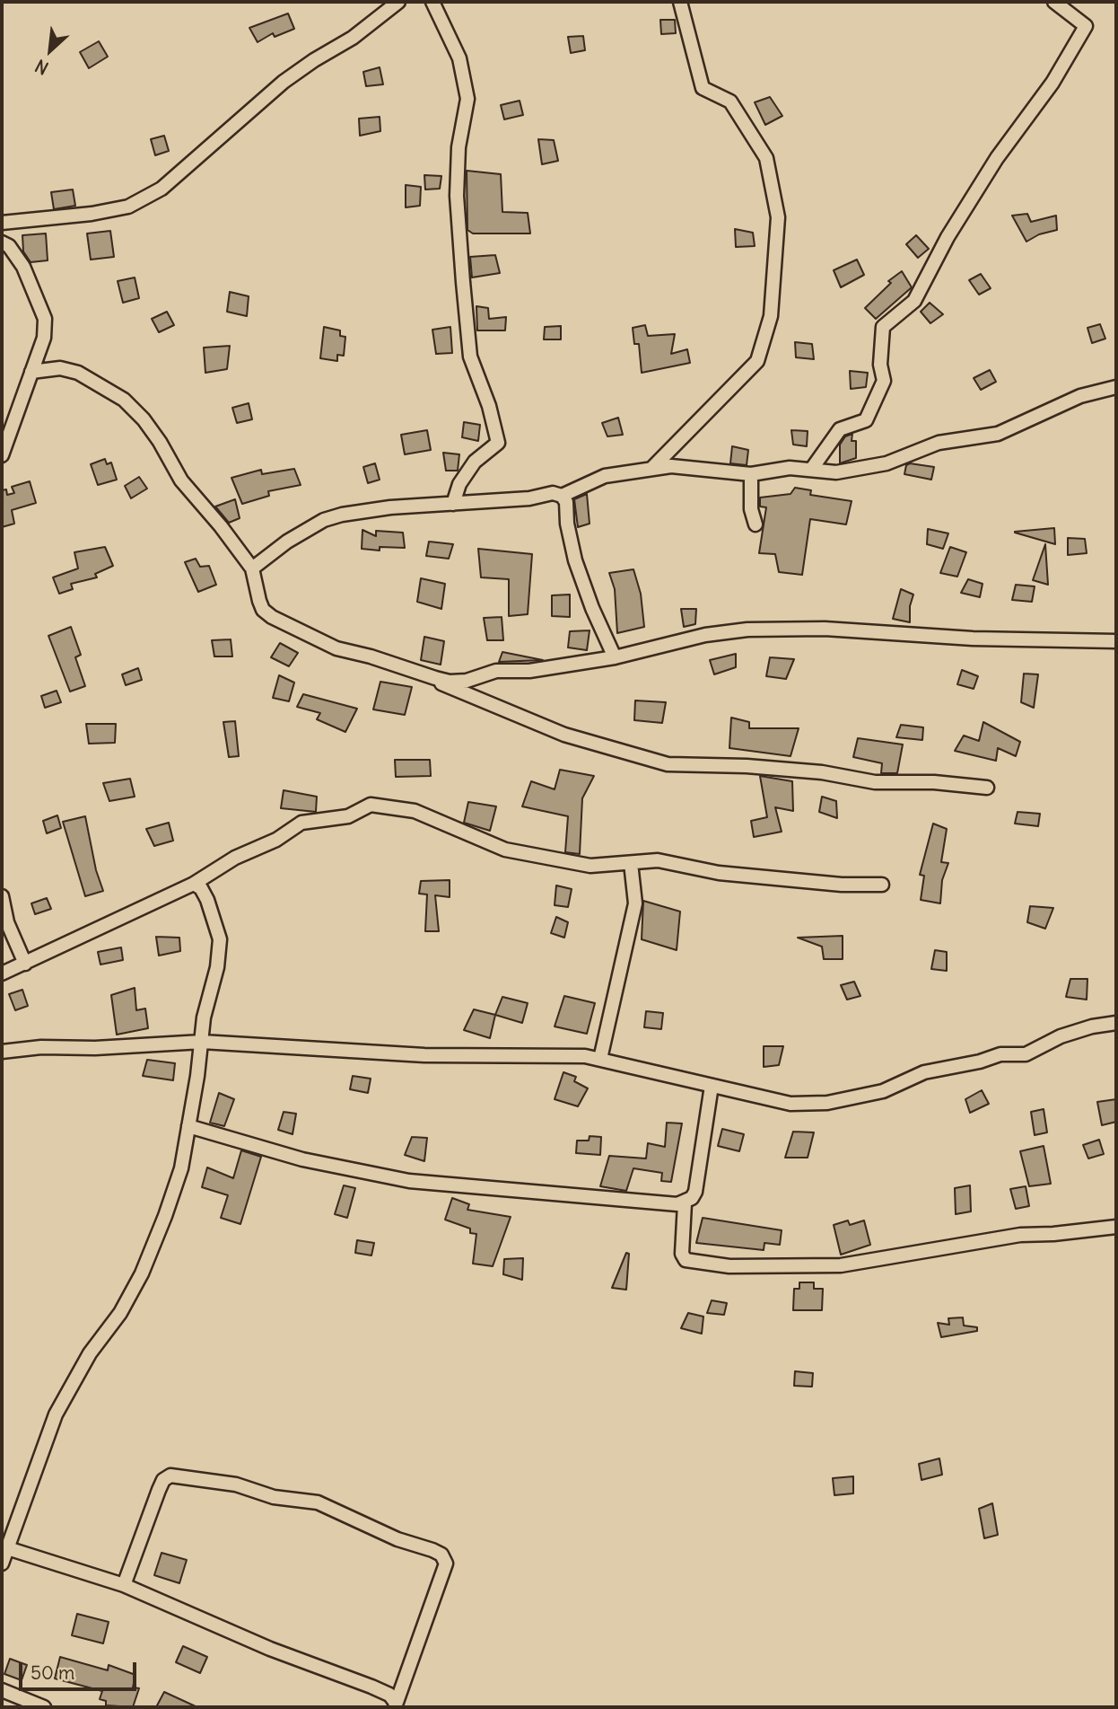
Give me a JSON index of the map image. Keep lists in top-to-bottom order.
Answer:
{
  "scale_bar": "50 m",
  "north": "bottom left"
}
